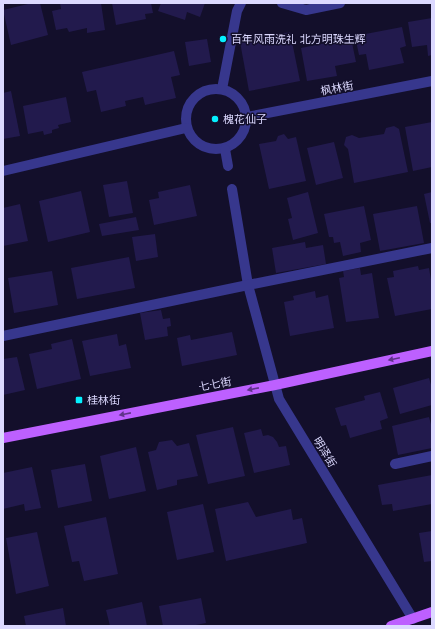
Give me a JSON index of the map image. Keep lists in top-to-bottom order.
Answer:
{
  "streets": {
    "main road": ["七七街"],
    "street": ["枫林街", "明泽街"]
  },
  "crossings": [
    ["七七街", "明泽街"]
  ],
  "one_way": ["七七街"],
  "places": {
    "other": ["百年风雨洗礼 北方明珠生辉", "槐花仙子"],
    "transit": ["桂林街"]
  }
}
